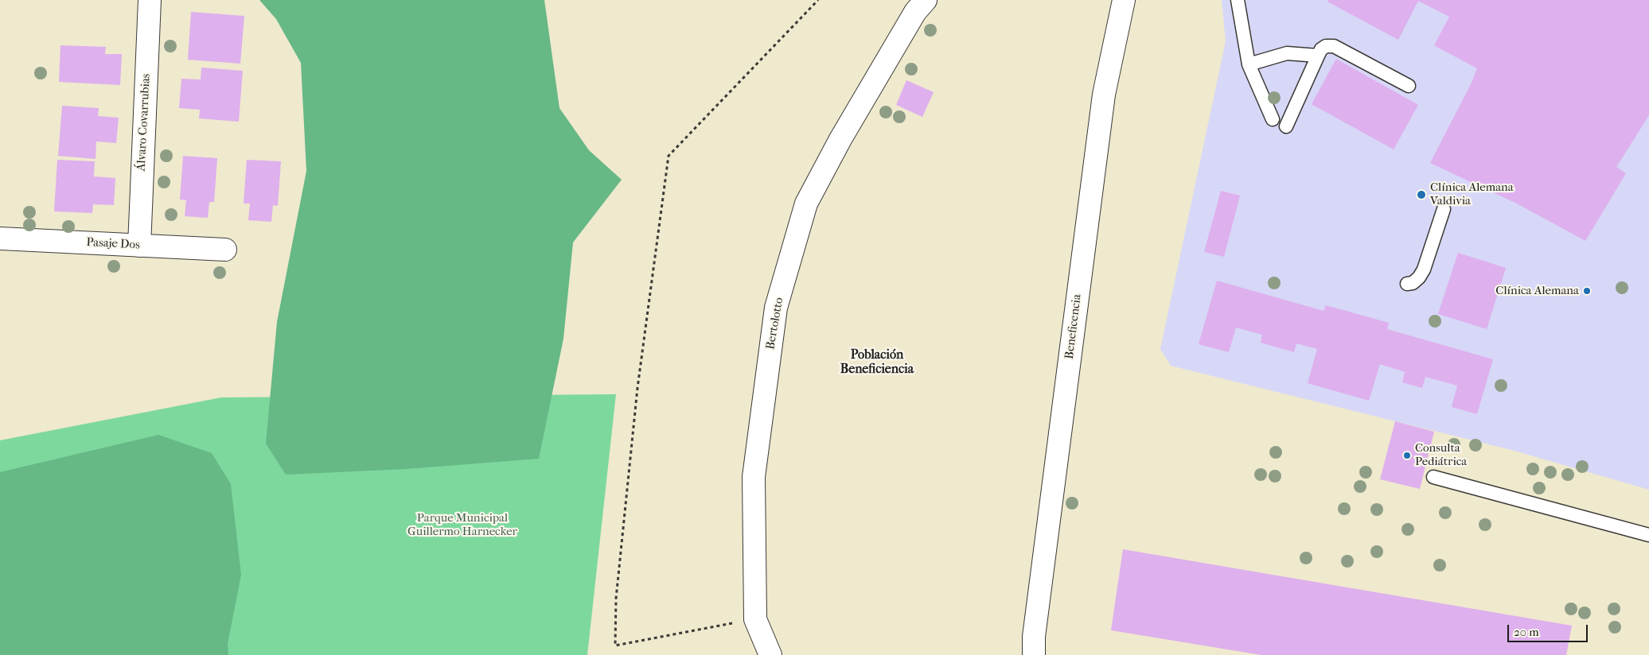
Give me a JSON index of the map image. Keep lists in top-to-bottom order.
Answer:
{
  "streets": {
    "street": [
      "Álvaro Covarrubias",
      "Pasaje Dos",
      "Bertolotto",
      "Beneficencia"
    ]
  },
  "crossings": [
    ["Álvaro Covarrubias", "Pasaje Dos"]
  ],
  "districts": ["Población Beneficiencia"],
  "parks": ["Parque Municipal Guillermo Harnecker"],
  "places": ["Clínica Alemana Valdivia", "Clínica Alemana", "Consulta Pediátrica"],
  "scale_bar": "20 m"
}
